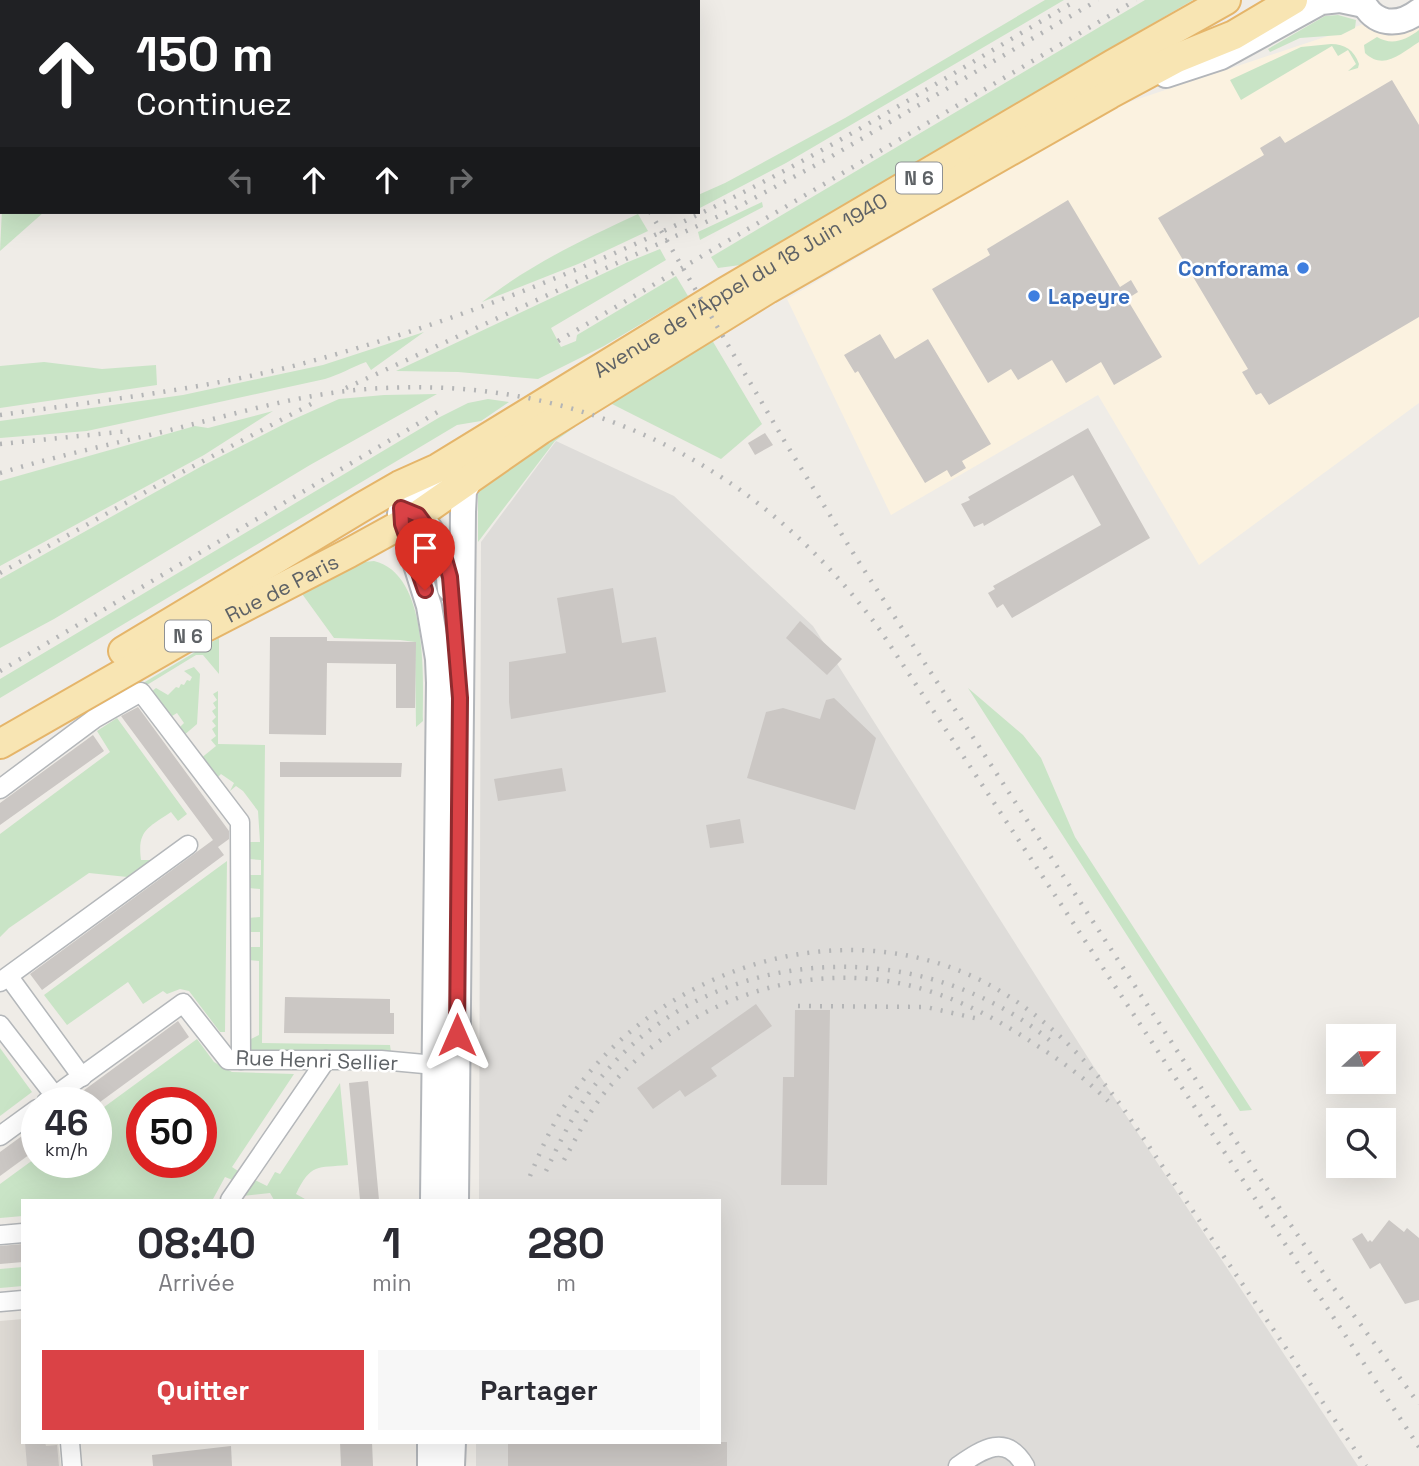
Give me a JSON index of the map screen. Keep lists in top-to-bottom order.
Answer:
{
  "streets": {
    "main road": ["N 6", "Avenue de l'Appel du 18 Juin 1940", "Rue de Paris"],
    "street": ["Rue Henri Sellier"]
  },
  "crossings": [
    ["N 6", "Rue de Paris"],
    ["Avenue de l'Appel du 18 Juin 1940", "Rue de Paris"]
  ],
  "places": ["Conforama", "Lapeyre"],
  "north": "right",
  "page": {
    "turn": ["150 m", "Continuez"],
    "speed": "46 km/h",
    "limit": "50",
    "eta": [
      "08:40",
      "Arrivée",
      "1",
      "min",
      "280",
      "m"
    ],
    "buttons": ["Quitter", "Partager"]
  }
}
